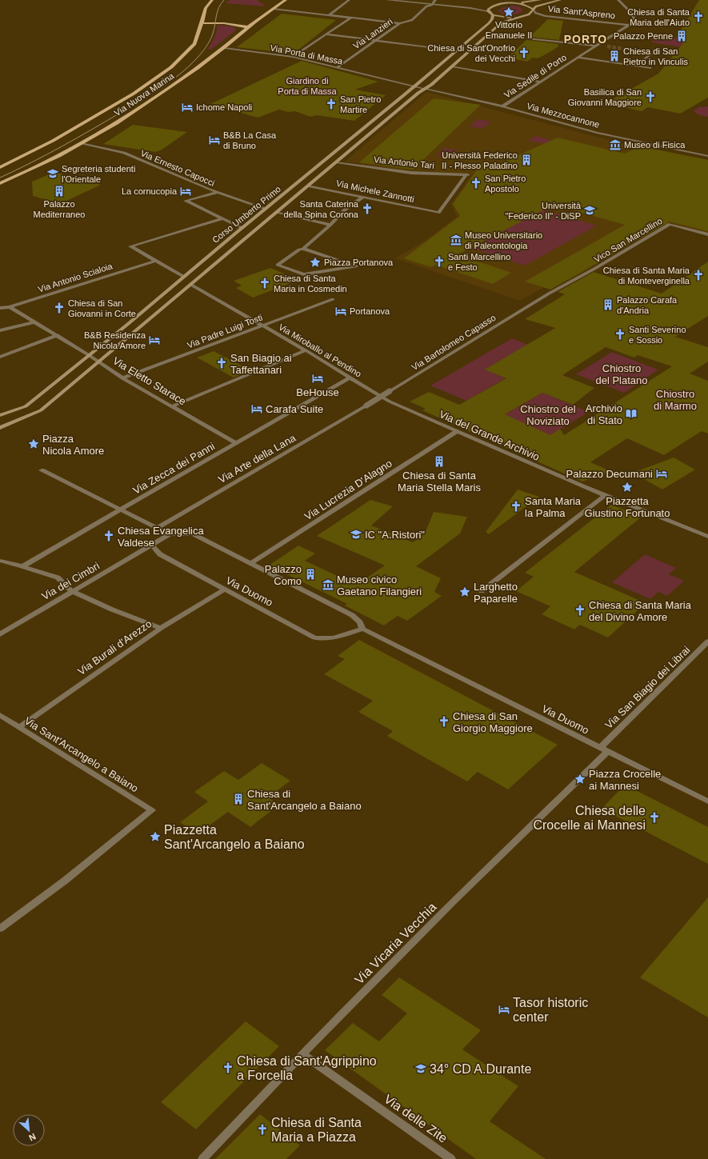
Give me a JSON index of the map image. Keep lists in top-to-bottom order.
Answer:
{
  "streets": {
    "main road": ["Via Nuova Marina", "Corso Umberto Primo"],
    "street": [
      "Via Sant'Aspreno",
      "Via Lanzieri",
      "Via Porta di Massa",
      "Via Sedile di Porto",
      "Via Mezzocannone",
      "Via Antonio Tari",
      "Via Ernesto Capocci",
      "Via Michele Zannotti",
      "Vico San Marcellino",
      "Via Antonio Scialoia",
      "Via Padre Luigi Tosti",
      "Via Bartolomeo Capasso",
      "Via Miroballo al Pendino",
      "Via Eletto Starace",
      "Via del Grande Archivio",
      "Via Arte della Lana",
      "Via Zecca dei Panni",
      "Via Lucrezia D'Alagno",
      "Via dei Cimbri",
      "Via Duomo",
      "Via Burali d'Arezzo",
      "Via San Biagio dei Librai",
      "Via Sant'Arcangelo a Baiano",
      "Via Vicaria Vecchia",
      "Via delle Zite"
    ]
  },
  "crossings": [
    ["Via Sant'Aspreno", "Via Sedile di Porto"],
    ["Via Sant'Aspreno", "Corso Umberto Primo"],
    ["Via Lanzieri", "Via Porta di Massa"],
    ["Via Porta di Massa", "Via Nuova Marina"],
    ["Via Porta di Massa", "Via Mezzocannone"],
    ["Via Porta di Massa", "Corso Umberto Primo"],
    ["Via Sedile di Porto", "Via Mezzocannone"],
    ["Via Nuova Marina", "Via Ernesto Capocci"],
    ["Via Mezzocannone", "Corso Umberto Primo"],
    ["Via Antonio Tari", "Via Michele Zannotti"],
    ["Via Antonio Tari", "Corso Umberto Primo"],
    ["Via Ernesto Capocci", "Corso Umberto Primo"],
    ["Via Michele Zannotti", "Corso Umberto Primo"],
    ["Corso Umberto Primo", "Via Miroballo al Pendino"],
    ["Corso Umberto Primo", "Via Eletto Starace"],
    ["Vico San Marcellino", "Via Bartolomeo Capasso"],
    ["Via Antonio Scialoia", "Via Eletto Starace"],
    ["Via Padre Luigi Tosti", "Via Miroballo al Pendino"],
    ["Via Padre Luigi Tosti", "Via Eletto Starace"],
    ["Via Bartolomeo Capasso", "Via Arte della Lana"],
    ["Via Miroballo al Pendino", "Via del Grande Archivio"],
    ["Via Miroballo al Pendino", "Via Zecca dei Panni"],
    ["Via Eletto Starace", "Via Zecca dei Panni"],
    ["Via del Grande Archivio", "Via Lucrezia D'Alagno"],
    ["Via Arte della Lana", "Via Duomo"],
    ["Via Zecca dei Panni", "Via Duomo"],
    ["Via Lucrezia D'Alagno", "Via Duomo"],
    ["Via dei Cimbri", "Via Duomo"],
    ["Via Duomo", "Via Burali d'Arezzo"],
    ["Via Duomo", "Via San Biagio dei Librai"],
    ["Via Duomo", "Via Vicaria Vecchia"],
    ["Via Burali d'Arezzo", "Via Sant'Arcangelo a Baiano"],
    ["Via San Biagio dei Librai", "Via Vicaria Vecchia"],
    ["Via Vicaria Vecchia", "Via delle Zite"]
  ],
  "districts": ["PORTO"],
  "parks": [
    "Giardino di Porta di Massa",
    "Chiostro del Platano",
    "Chiostro di Marmo",
    "Chiostro del Noviziato"
  ],
  "places": {
    "place": [
      "Vittorio Emanuele II",
      "Piazza Portanova",
      "Piazza Nicola Amore",
      "Piazzetta Giustino Fortunato",
      "Larghetto Paparelle",
      "Piazza Crocelle ai Mannesi",
      "Piazzetta Sant'Arcangelo a Baiano"
    ],
    "church": [
      "Chiesa di Santa Maria dell'Aiuto",
      "Chiesa di Sant'Onofrio dei Vecchi",
      "Basilica di San Giovanni Maggiore",
      "San Pietro Martire",
      "San Pietro Apostolo",
      "Santa Caterina della Spina Corona",
      "Santi Marcellino e Festo",
      "Chiesa di Santa Maria di Monteverginella",
      "Chiesa di Santa Maria in Cosmedin",
      "Chiesa di San Giovanni in Corte",
      "Santi Severino e Sossio",
      "San Biagio ai Taffettanari",
      "Santa Maria la Palma",
      "Chiesa Evangelica Valdese",
      "Chiesa di Santa Maria del Divino Amore",
      "Chiesa di San Giorgio Maggiore",
      "Chiesa delle Crocelle ai Mannesi",
      "Chiesa di Sant'Agrippino a Forcella",
      "Chiesa di Santa Maria a Piazza"
    ],
    "building": [
      "Palazzo Penne",
      "Chiesa di San Pietro in Vinculis",
      "Università Federico II - Plesso Paladino",
      "Palazzo Mediterraneo",
      "Palazzo Carafa d'Andria",
      "Chiesa di Santa Maria Stella Maris",
      "Palazzo Como",
      "Chiesa di Sant'Arcangelo a Baiano"
    ],
    "hotel": [
      "Ichome Napoli",
      "B&B La Casa di Bruno",
      "La cornucopia",
      "Portanova",
      "B&B Residenza Nicola Amore",
      "BeHouse",
      "Carafa Suite",
      "Palazzo Decumani",
      "Tasor historic center"
    ],
    "museum": ["Museo di Fisica", "Museo Universitario di Paleontologia", "Museo civico Gaetano Filangieri"],
    "school or university": [
      "Segreteria studenti l'Orientale",
      "Università \"Federico II\" - DiSP",
      "IC \"A.Ristori\"",
      "34° CD A.Durante"
    ],
    "library": ["Archivio di Stato"]
  },
  "north": "bottom right"
}
